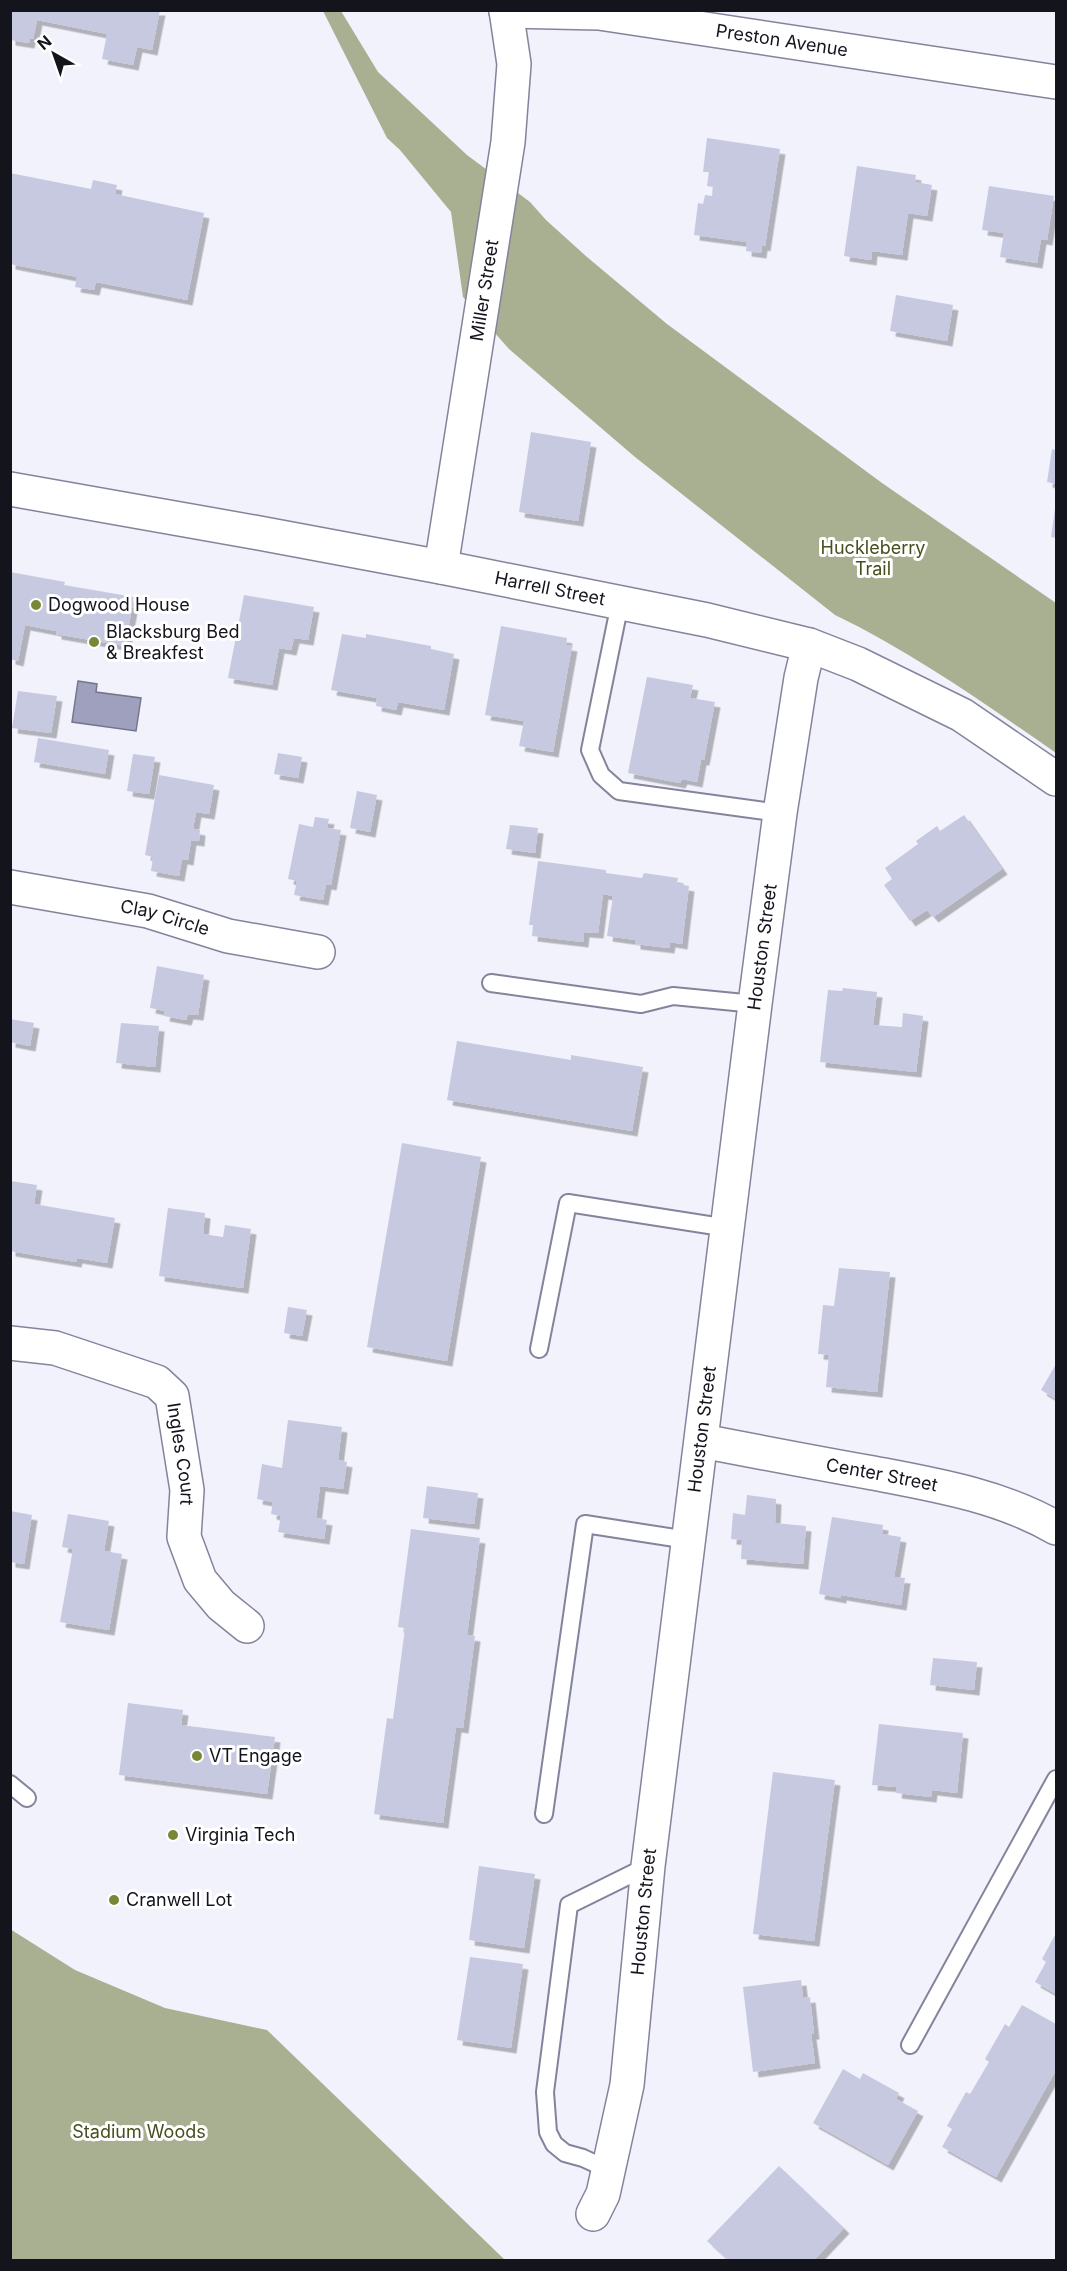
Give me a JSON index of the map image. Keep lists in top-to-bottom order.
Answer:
{
  "streets": {
    "street": [
      "Preston Avenue",
      "Miller Street",
      "Harrell Street",
      "Clay Circle",
      "Houston Street",
      "Ingles Court",
      "Center Street"
    ]
  },
  "crossings": [
    ["Preston Avenue", "Miller Street"],
    ["Miller Street", "Harrell Street"],
    ["Harrell Street", "Houston Street"],
    ["Houston Street", "Center Street"]
  ],
  "parks": ["Huckleberry Trail", "Stadium Woods"],
  "places": [
    "Dogwood House",
    "Blacksburg Bed & Breakfest",
    "VT Engage",
    "Virginia Tech",
    "Cranwell Lot"
  ],
  "north": "top left"
}
